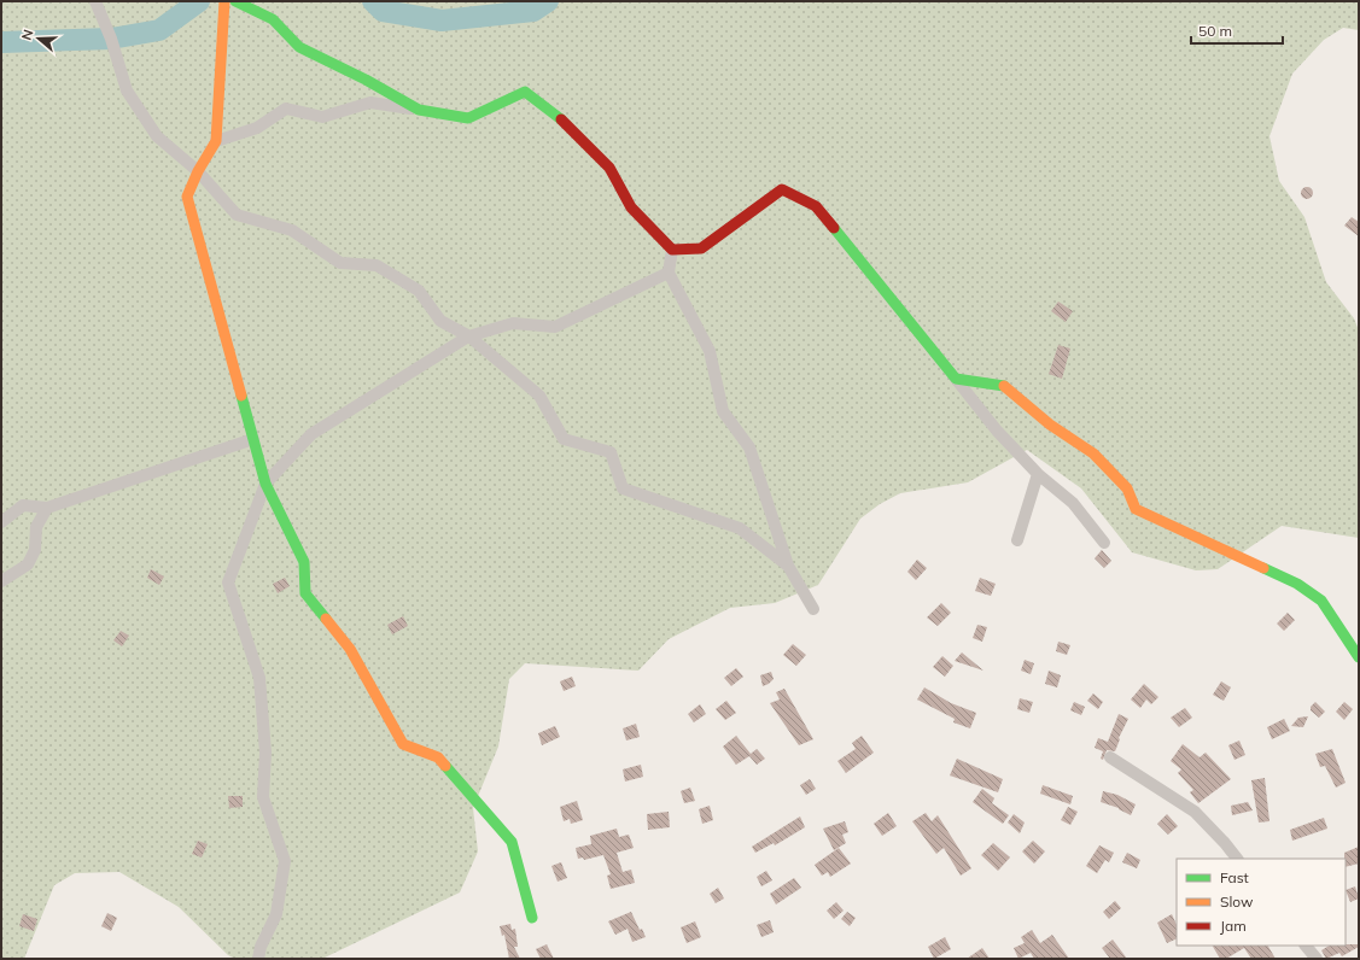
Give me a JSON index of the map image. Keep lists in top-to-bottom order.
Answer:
{
  "legend": ["Fast", "Slow", "Jam"],
  "scale_bar": "50 m",
  "north": "left"
}
